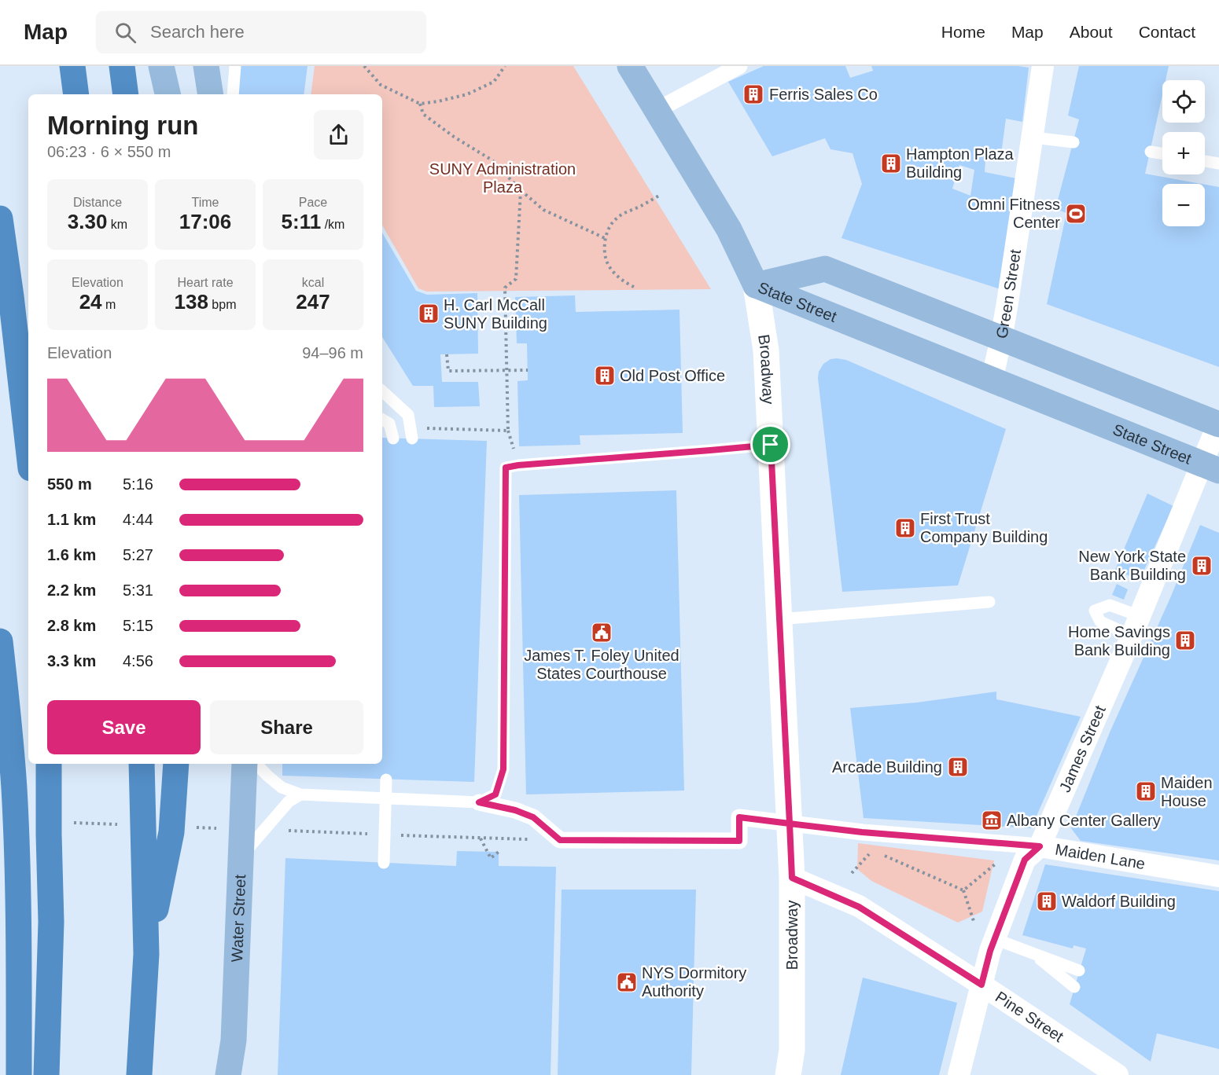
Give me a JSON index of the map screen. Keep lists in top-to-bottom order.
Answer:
{
  "streets": {
    "main road": ["State Street", "Broadway", "Water Street"],
    "street": [
      "Green Street",
      "James Street",
      "Maiden Lane",
      "Pine Street"
    ]
  },
  "crossings": [
    ["Green Street", "State Street"],
    ["State Street", "Broadway"],
    ["State Street", "James Street"],
    ["Broadway", "Maiden Lane"],
    ["Broadway", "Pine Street"],
    ["James Street", "Maiden Lane"],
    ["James Street", "Pine Street"]
  ],
  "parks": ["SUNY Administration Plaza"],
  "places": {
    "building": [
      "Ferris Sales Co",
      "Hampton Plaza Building",
      "H. Carl McCall SUNY Building",
      "Old Post Office",
      "First Trust Company Building",
      "New York State Bank Building",
      "Home Savings Bank Building",
      "Arcade Building",
      "Maiden House",
      "Waldorf Building"
    ],
    "sports": ["Omni Fitness Center"],
    "public building": ["James T. Foley United States Courthouse", "NYS Dormitory Authority"],
    "museum": ["Albany Center Gallery"]
  },
  "page": {
    "header": "Map",
    "search": "Search here",
    "nav": [
      "Home",
      "Map",
      "About",
      "Contact"
    ],
    "map_buttons": ["+", "−"],
    "heading": ["Morning run", "06:23 · 6 × 550 m"],
    "stats": [
      ["Distance", "3.30 km"],
      ["Time", "17:06"],
      ["Pace", "5:11 /km"],
      ["Elevation", "24 m"],
      ["Heart rate", "138 bpm"],
      ["kcal", "247"]
    ],
    "chart": ["Elevation", "94–96 m"],
    "list": [
      {
        "name": "550 m",
        "note": "5:16"
      },
      {
        "name": "1.1 km",
        "note": "4:44"
      },
      {
        "name": "1.6 km",
        "note": "5:27"
      },
      {
        "name": "2.2 km",
        "note": "5:31"
      },
      {
        "name": "2.8 km",
        "note": "5:15"
      },
      {
        "name": "3.3 km",
        "note": "4:56"
      }
    ],
    "buttons": ["Save", "Share"]
  }
}
